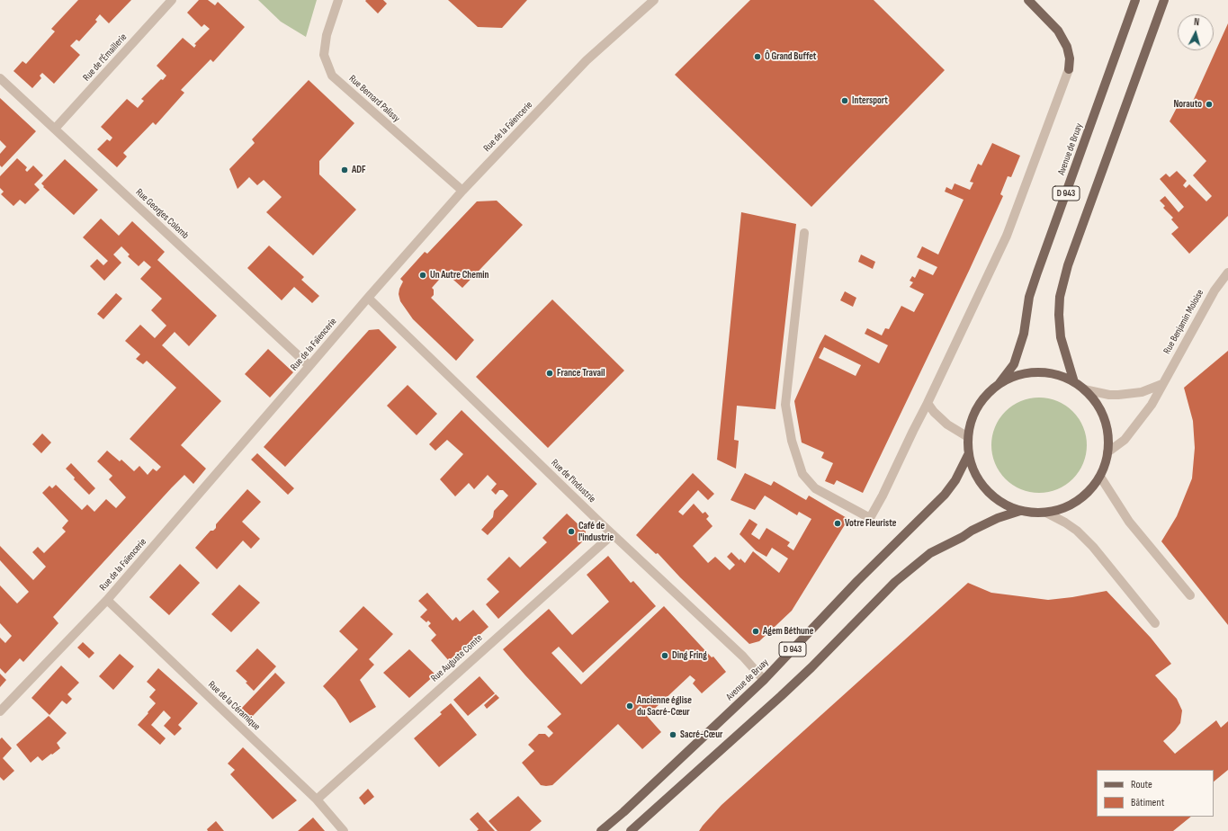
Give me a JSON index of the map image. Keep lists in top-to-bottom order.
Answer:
{
  "streets": {
    "main road": ["Avenue de Bruay", "D 943"],
    "street": [
      "Rue de l'Émaillerie",
      "Rue Bernard Palissy",
      "Rue de la Faïencerie",
      "Rue Georges Colomb",
      "Rue Benjamin Moloise",
      "Rue de l'Industrie",
      "Rue Auguste Comte",
      "Rue de la Céramique"
    ]
  },
  "crossings": [
    ["Rue de l'Émaillerie", "Rue Georges Colomb"],
    ["Rue Bernard Palissy", "Rue de la Faïencerie"],
    ["Rue de la Faïencerie", "Rue Georges Colomb"],
    ["Rue de la Faïencerie", "Rue de l'Industrie"],
    ["Rue de la Faïencerie", "Rue de la Céramique"],
    ["Avenue de Bruay", "Rue de l'Industrie"],
    ["Rue de l'Industrie", "Rue Auguste Comte"],
    ["Rue Auguste Comte", "Rue de la Céramique"]
  ],
  "places": [
    "Ô Grand Buffet",
    "Intersport",
    "Norauto",
    "ADF",
    "Un Autre Chemin",
    "France Travail",
    "Votre Fleuriste",
    "Café de l'industrie",
    "Agem Béthune",
    "Ding Fring",
    "Ancienne église du Sacré-Cœur",
    "Sacré-Cœur"
  ],
  "legend": ["Route", "Bâtiment"],
  "north": "top"
}
